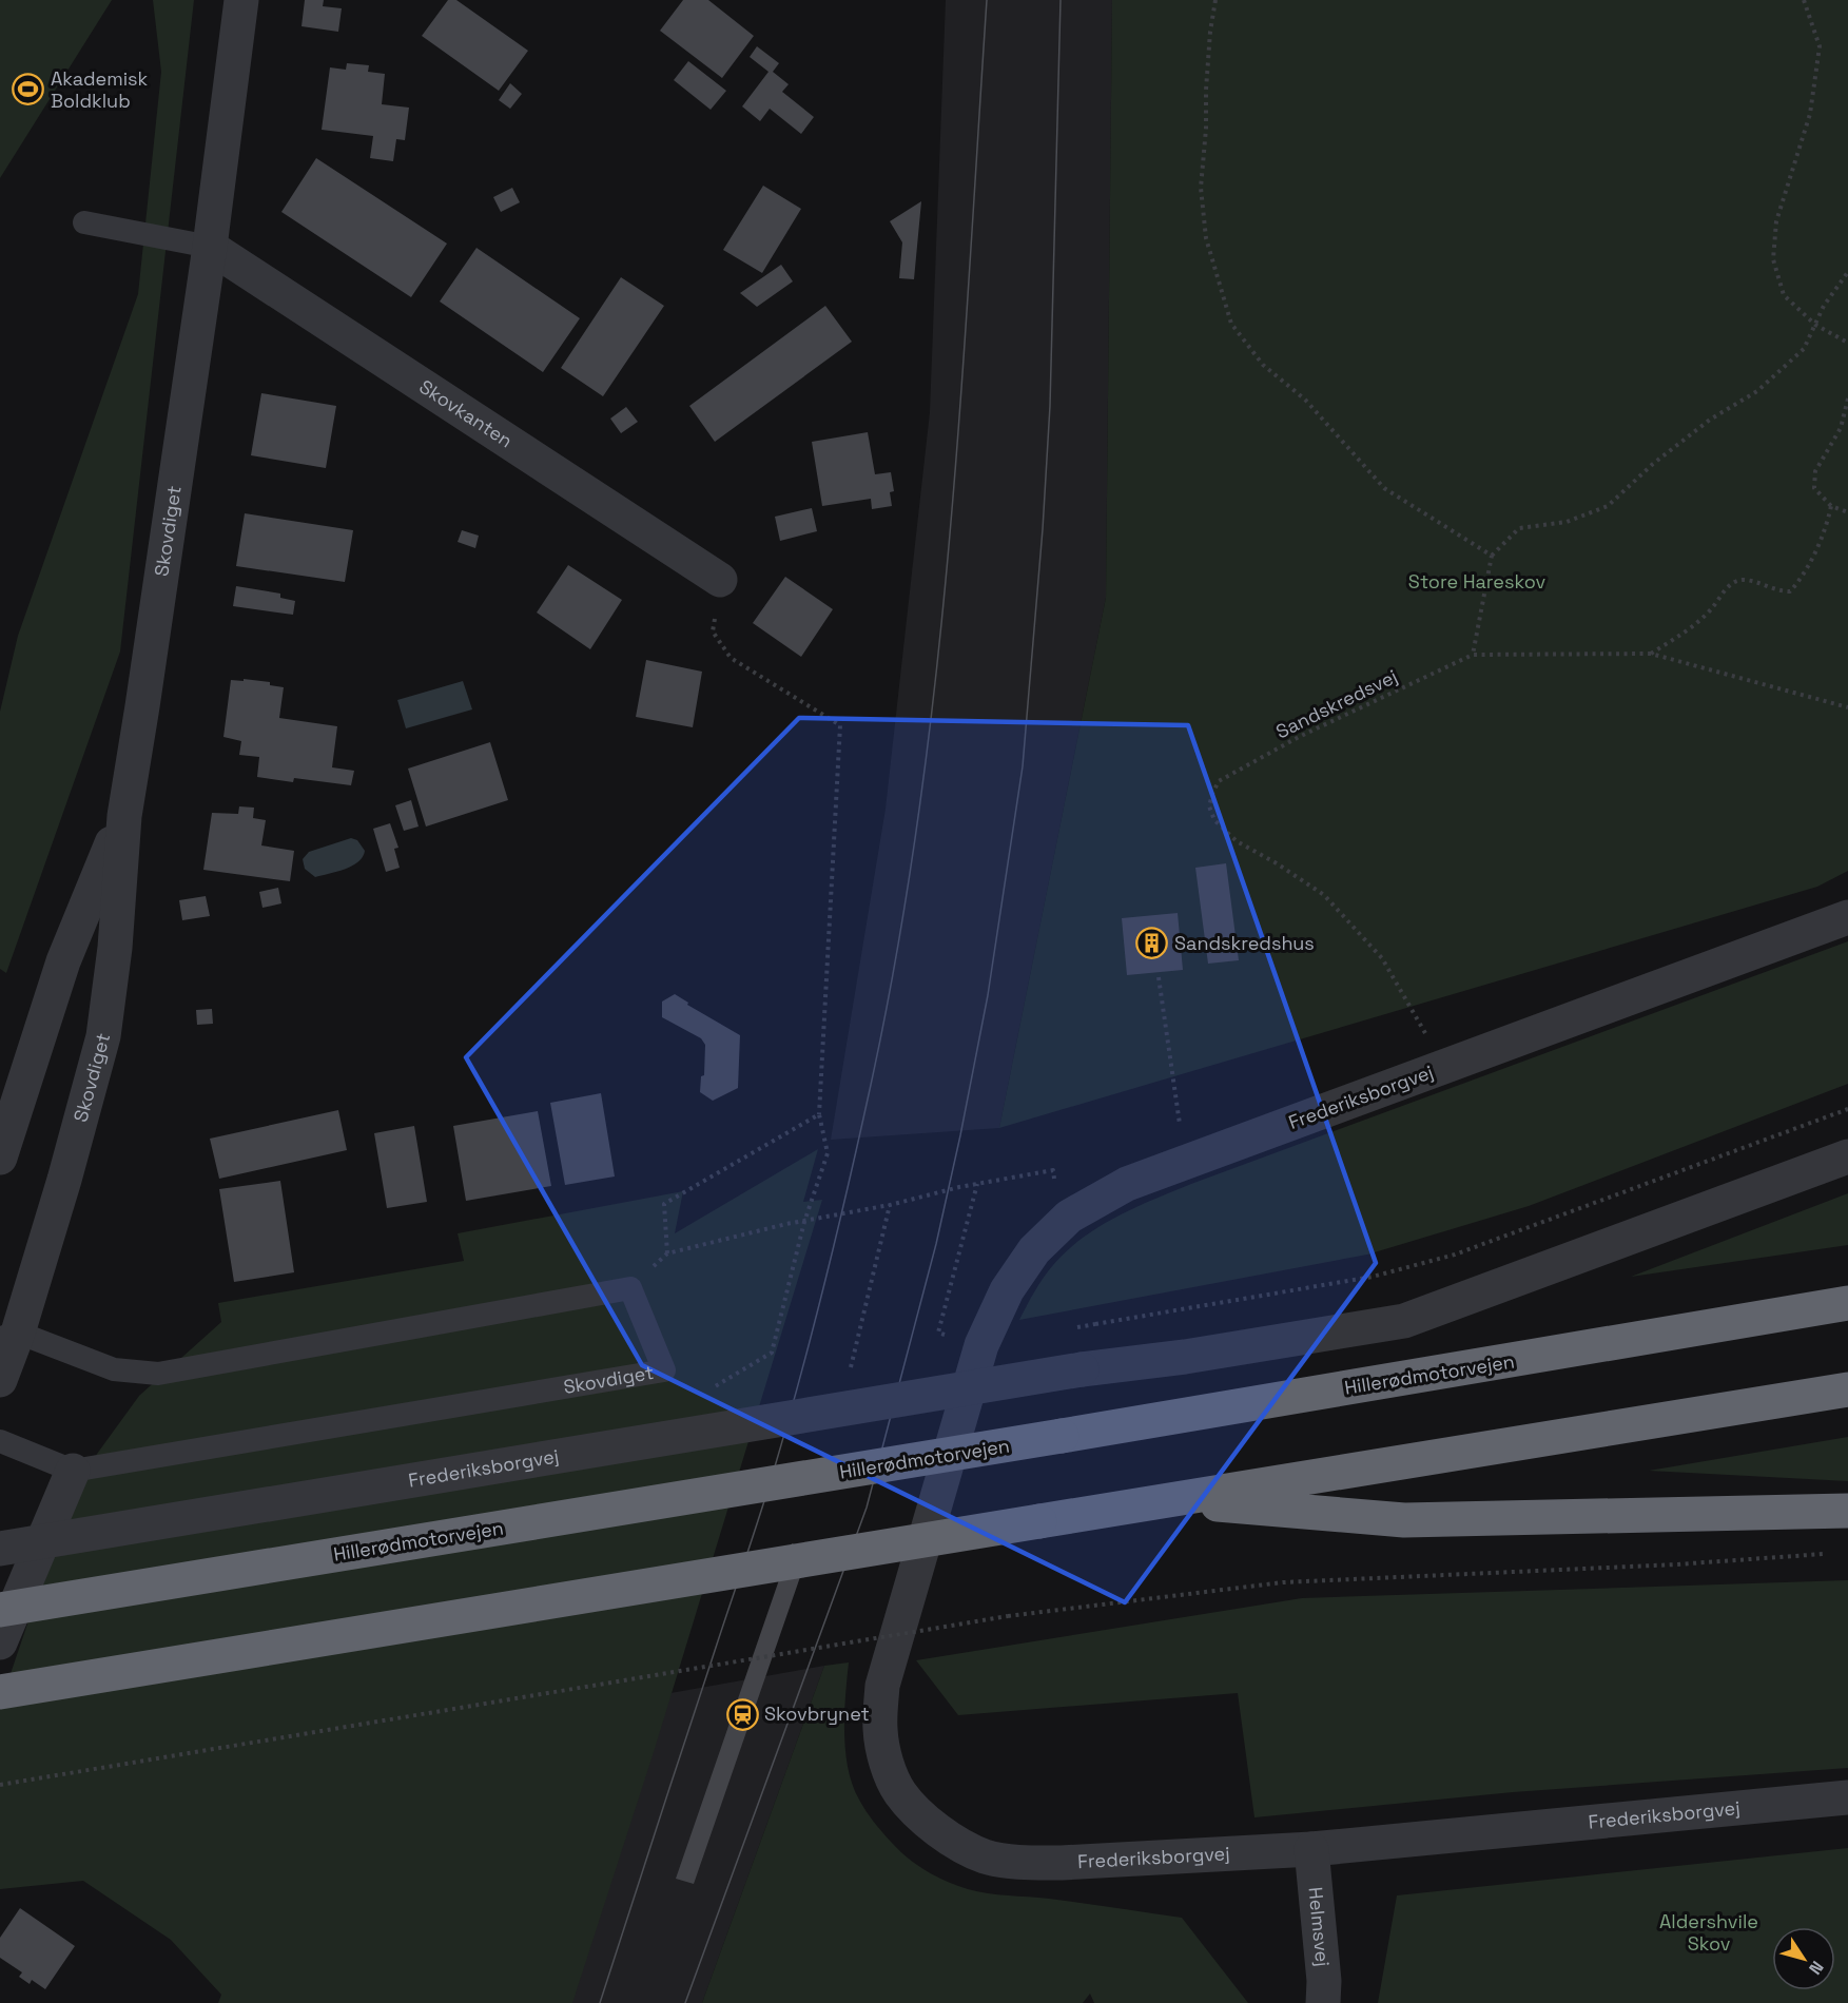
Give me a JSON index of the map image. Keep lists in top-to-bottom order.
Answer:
{
  "streets": {
    "highway": ["Hillerødmotorvejen"],
    "street": [
      "Skovkanten",
      "Skovdiget",
      "Frederiksborgvej",
      "Helmsvej"
    ],
    "path": ["Sandskredsvej"]
  },
  "crossings": [
    ["Skovkanten", "Skovdiget"],
    ["Sandskredsvej", "Frederiksborgvej"],
    ["Frederiksborgvej", "Helmsvej"]
  ],
  "parks": ["Store Hareskov", "Aldershvile Skov"],
  "places": {
    "sports": ["Akademisk Boldklub"],
    "building": ["Sandskredshus"],
    "station": ["Skovbrynet"]
  },
  "north": "bottom right"
}
